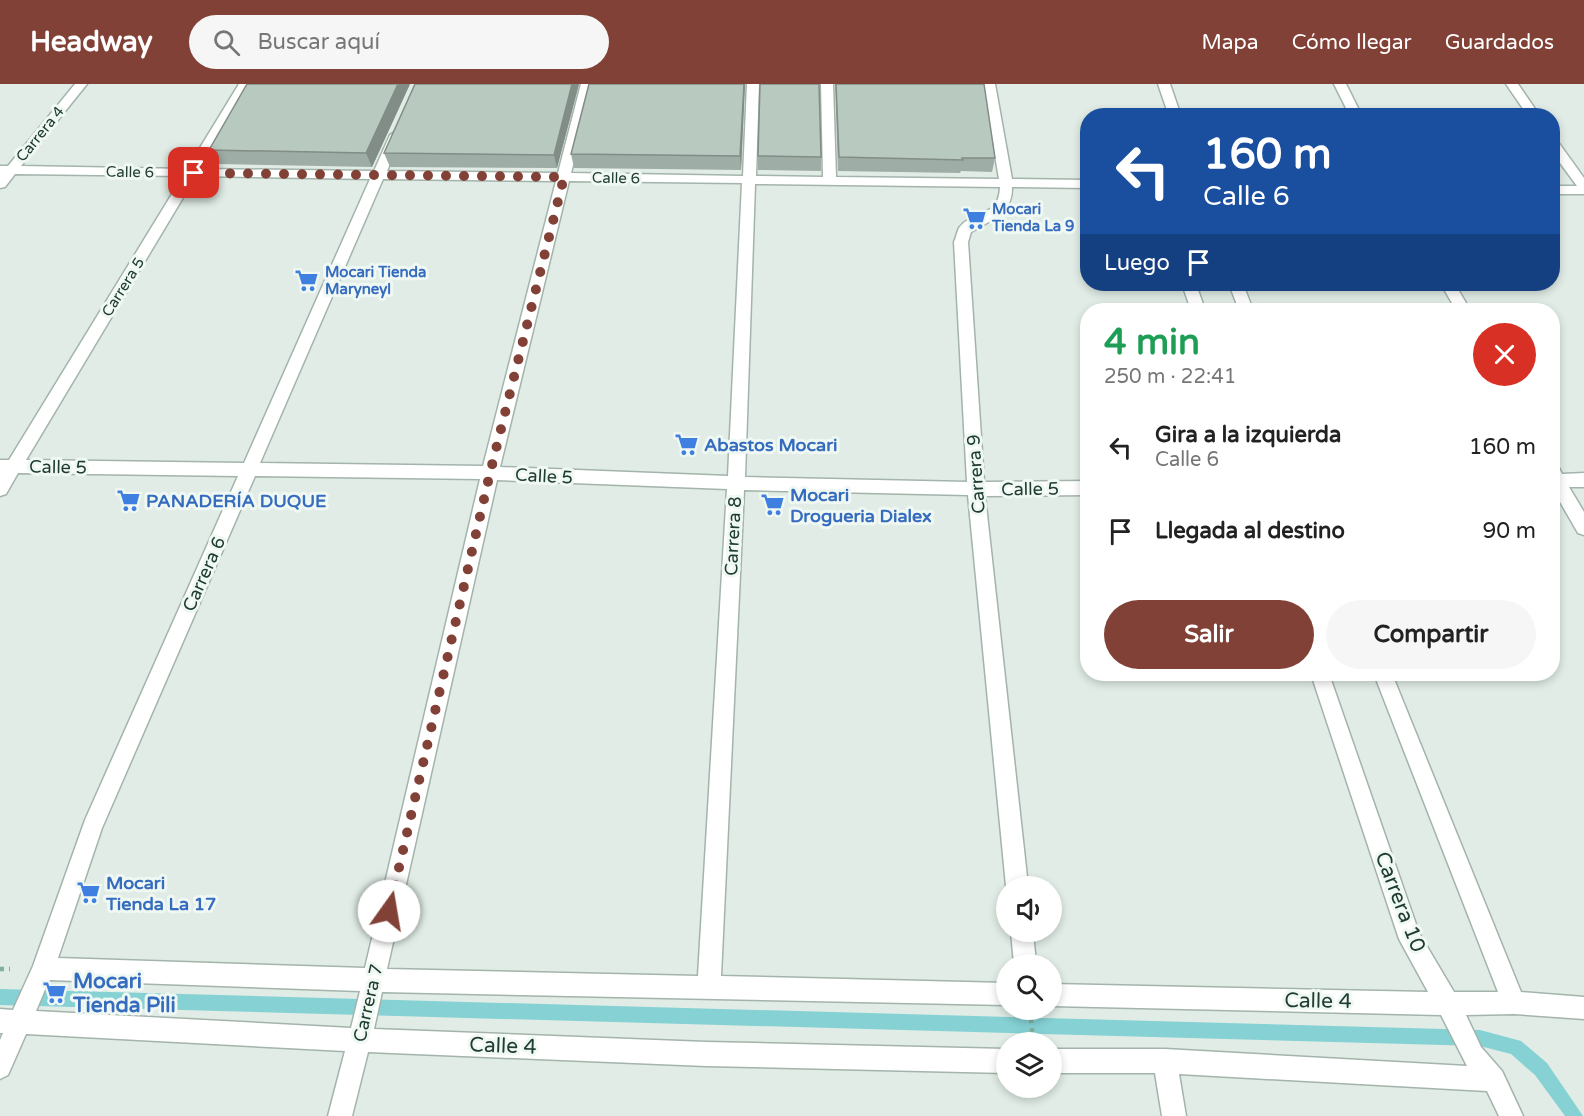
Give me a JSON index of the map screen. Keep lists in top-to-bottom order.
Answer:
{
  "streets": {
    "street": [
      "Carrera 4",
      "Calle 6",
      "Carrera 5",
      "Calle 5",
      "Carrera 9",
      "Carrera 8",
      "Carrera 6",
      "Carrera 10",
      "Calle 4",
      "Carrera 7"
    ]
  },
  "crossings": [
    ["Carrera 4", "Calle 6"],
    ["Calle 6", "Carrera 5"],
    ["Calle 6", "Carrera 9"],
    ["Calle 6", "Carrera 8"],
    ["Calle 6", "Carrera 6"],
    ["Calle 6", "Carrera 7"],
    ["Carrera 5", "Calle 5"],
    ["Calle 5", "Carrera 9"],
    ["Calle 5", "Carrera 8"],
    ["Calle 5", "Carrera 6"],
    ["Calle 5", "Carrera 7"],
    ["Carrera 6", "Calle 4"],
    ["Carrera 10", "Calle 4"],
    ["Calle 4", "Carrera 7"]
  ],
  "places": {
    "supermarket": [
      "Mocari Tienda La 9",
      "Mocari Tienda Maryneyl",
      "Abastos Mocari",
      "PANADERÍA DUQUE",
      "Mocari Drogueria Dialex",
      "Mocari Tienda La 17",
      "Mocari Tienda Pili"
    ]
  },
  "page": {
    "header": "Headway",
    "search": "Buscar aquí",
    "nav": ["Mapa", "Cómo llegar", "Guardados"],
    "turn": ["160 m", "Calle 6"],
    "then": "Luego",
    "heading": ["4 min", "250 m · 22:41"],
    "list": [
      {
        "name": "Gira a la izquierda",
        "note": "Calle 6",
        "value": "160 m"
      },
      {
        "name": "Llegada al destino",
        "value": "90 m"
      }
    ],
    "buttons": ["Salir", "Compartir"]
  }
}
